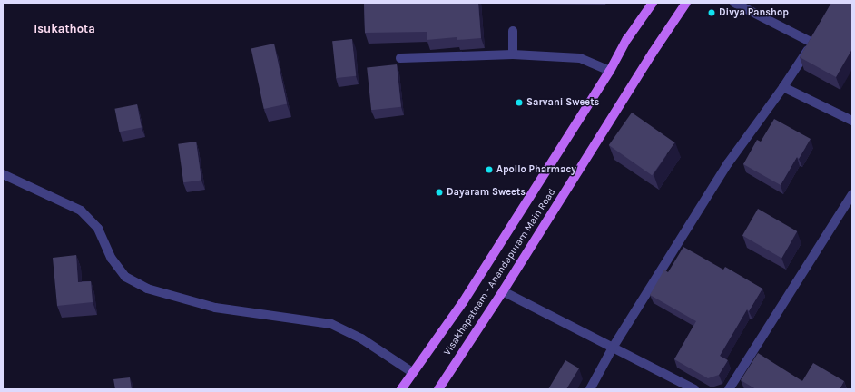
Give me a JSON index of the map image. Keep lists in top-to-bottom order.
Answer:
{
  "streets": {
    "main road": ["Visakhapatnam - Anandapuram Main Road"]
  },
  "districts": ["Isukathota"],
  "places": [
    "Divya Panshop",
    "Sarvani Sweets",
    "Apollo Pharmacy",
    "Dayaram Sweets"
  ]
}
